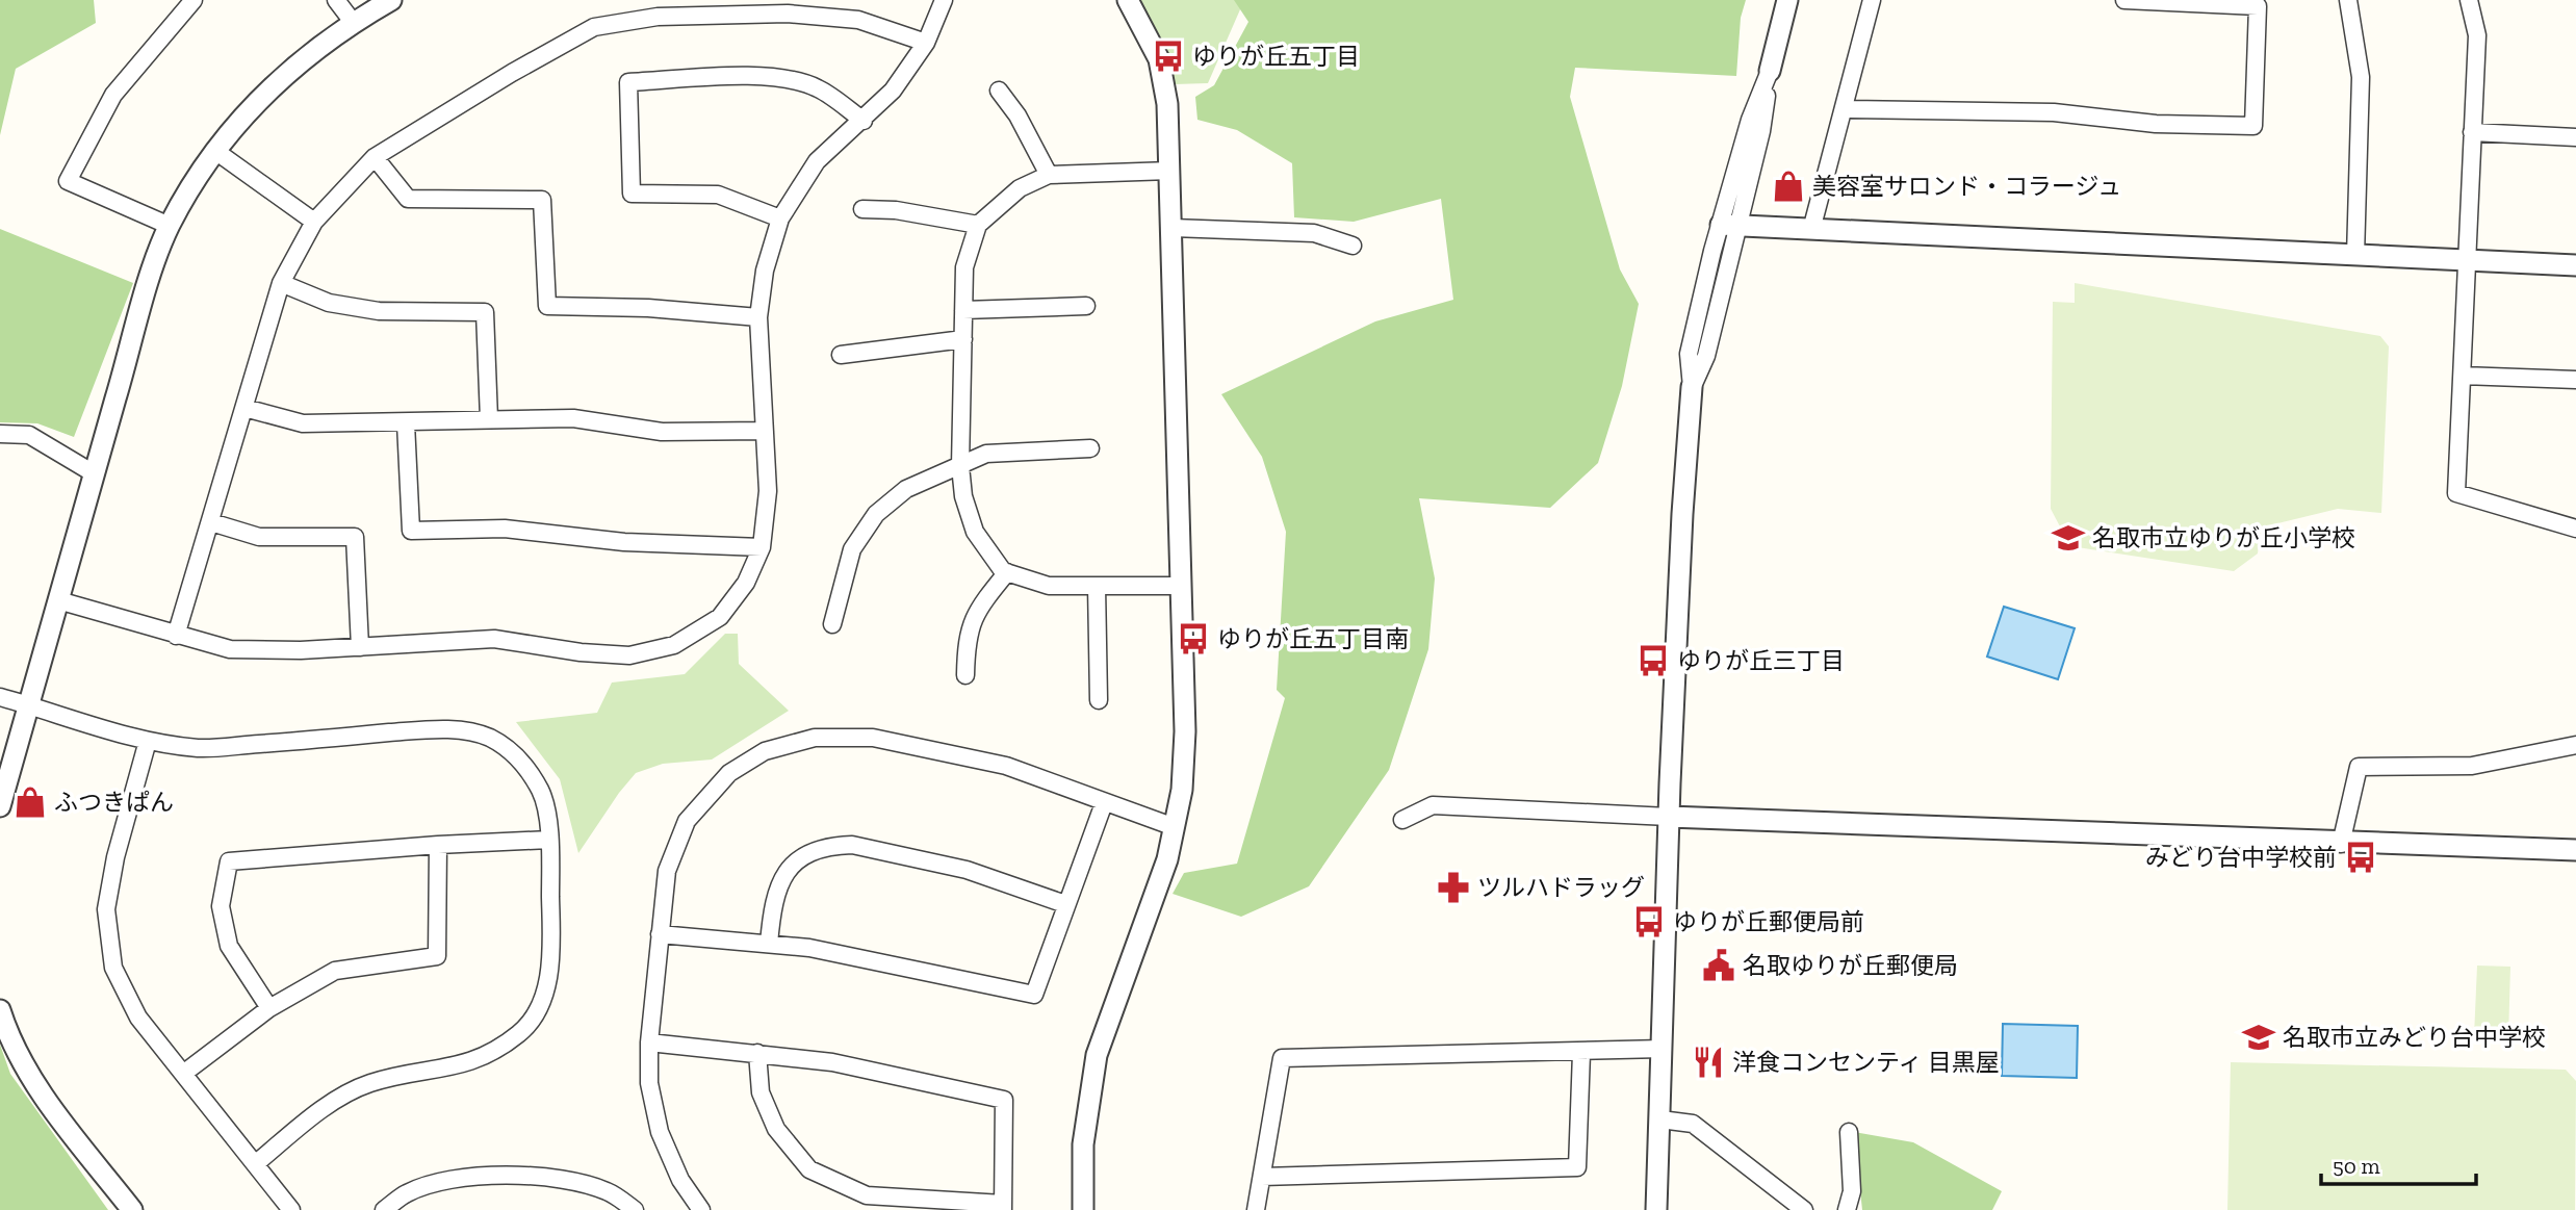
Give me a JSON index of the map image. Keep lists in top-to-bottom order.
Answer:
{
  "places": {
    "bus stop": [
      "ゆりが丘五丁目",
      "ゆりが丘五丁目南",
      "ゆりが丘三丁目",
      "みどり台中学校前",
      "ゆりが丘郵便局前"
    ],
    "shop": ["美容室サロンド・コラージュ", "ふつきぱん"],
    "school or university": ["名取市立ゆりが丘小学校", "名取市立みどり台中学校"],
    "pharmacy": ["ツルハドラッグ"],
    "public building": ["名取ゆりが丘郵便局"],
    "restaurant": ["洋食コンセンティ 目黒屋"]
  },
  "scale_bar": "50 m"
}
